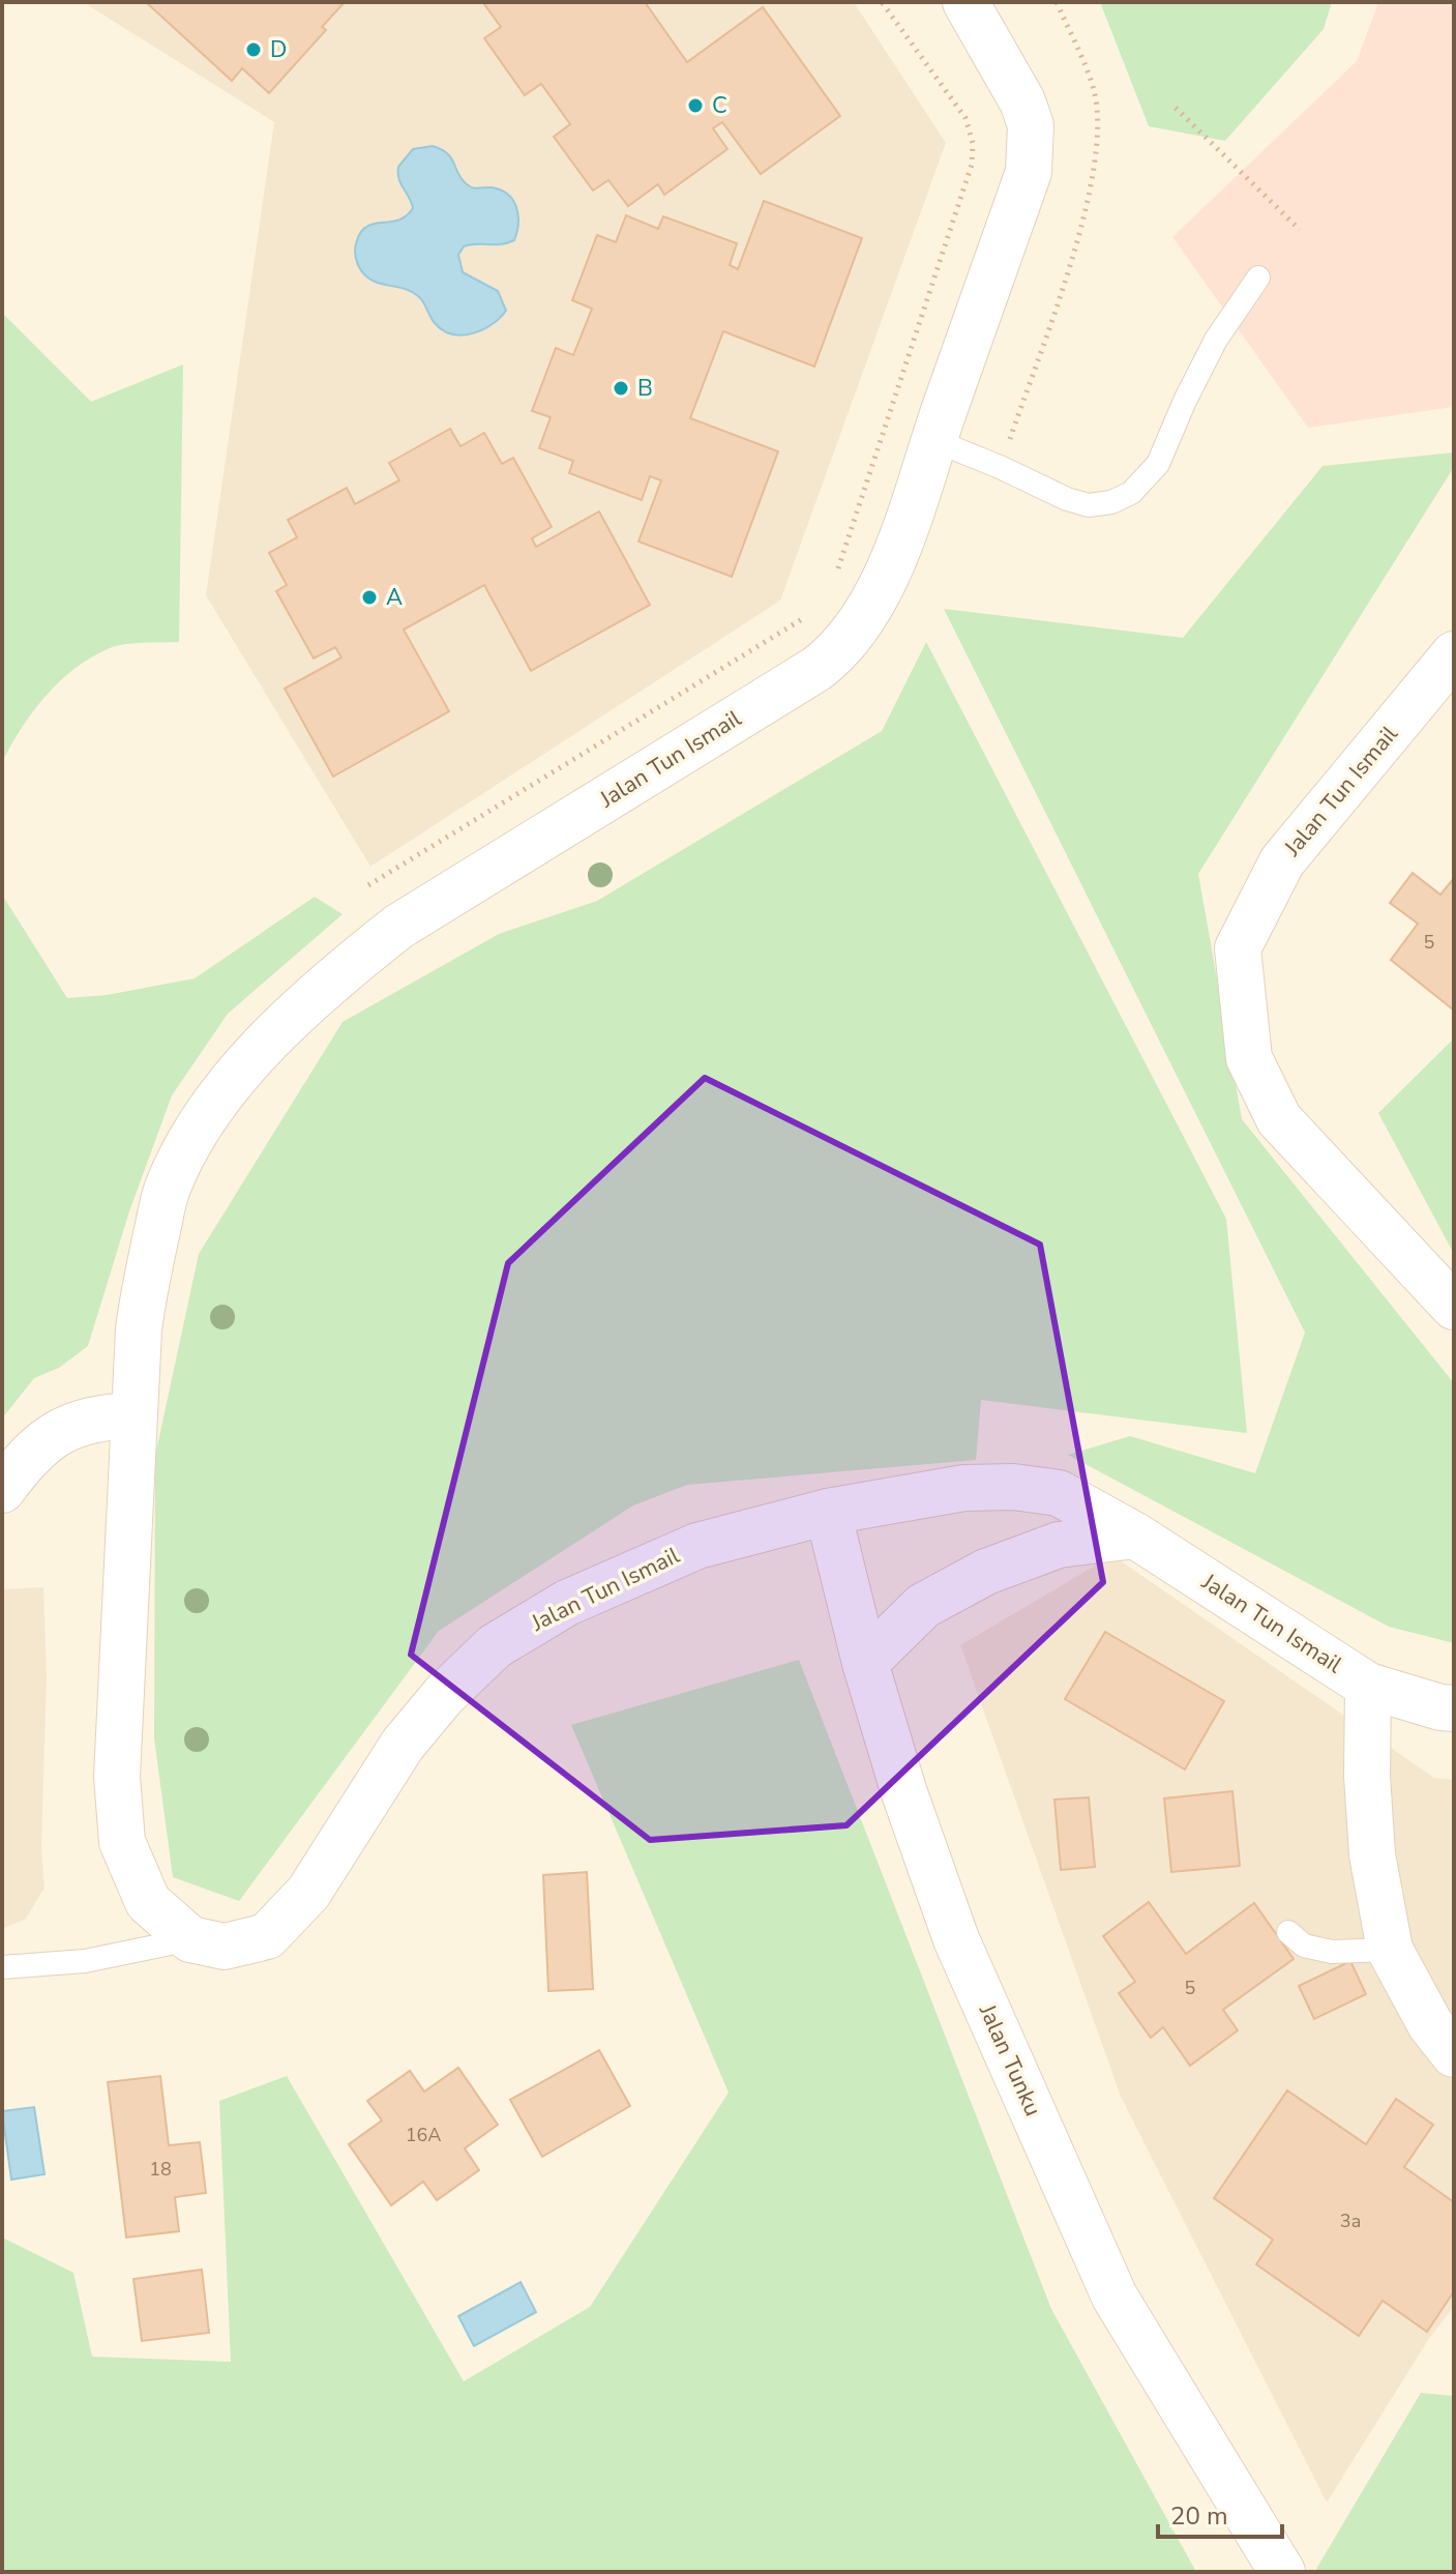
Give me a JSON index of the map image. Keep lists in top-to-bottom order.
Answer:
{
  "streets": {
    "street": ["Jalan Tun Ismail", "Jalan Tunku"]
  },
  "crossings": [
    ["Jalan Tun Ismail", "Jalan Tunku"]
  ],
  "places": [
    "D",
    "C",
    "B",
    "A"
  ],
  "house_numbers": [
    "5",
    "5",
    "16A",
    "18",
    "3a"
  ],
  "scale_bar": "20 m"
}
